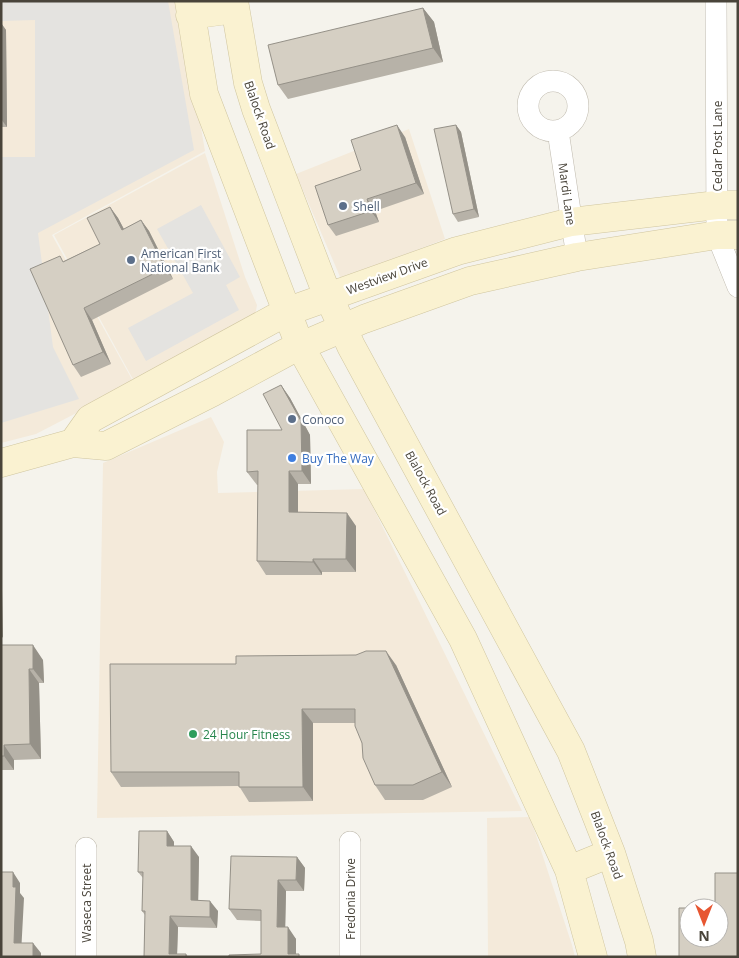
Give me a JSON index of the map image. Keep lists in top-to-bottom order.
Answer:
{
  "streets": {
    "main road": ["Blalock Road", "Westview Drive"],
    "street": [
      "Cedar Post Lane",
      "Mardi Lane",
      "Fredonia Drive",
      "Waseca Street"
    ]
  },
  "crossings": [
    ["Blalock Road", "Westview Drive"],
    ["Cedar Post Lane", "Westview Drive"],
    ["Mardi Lane", "Westview Drive"]
  ],
  "places": [
    "Shell",
    "American First National Bank",
    "Conoco",
    "Buy The Way",
    "24 Hour Fitness"
  ],
  "north": "bottom"
}
